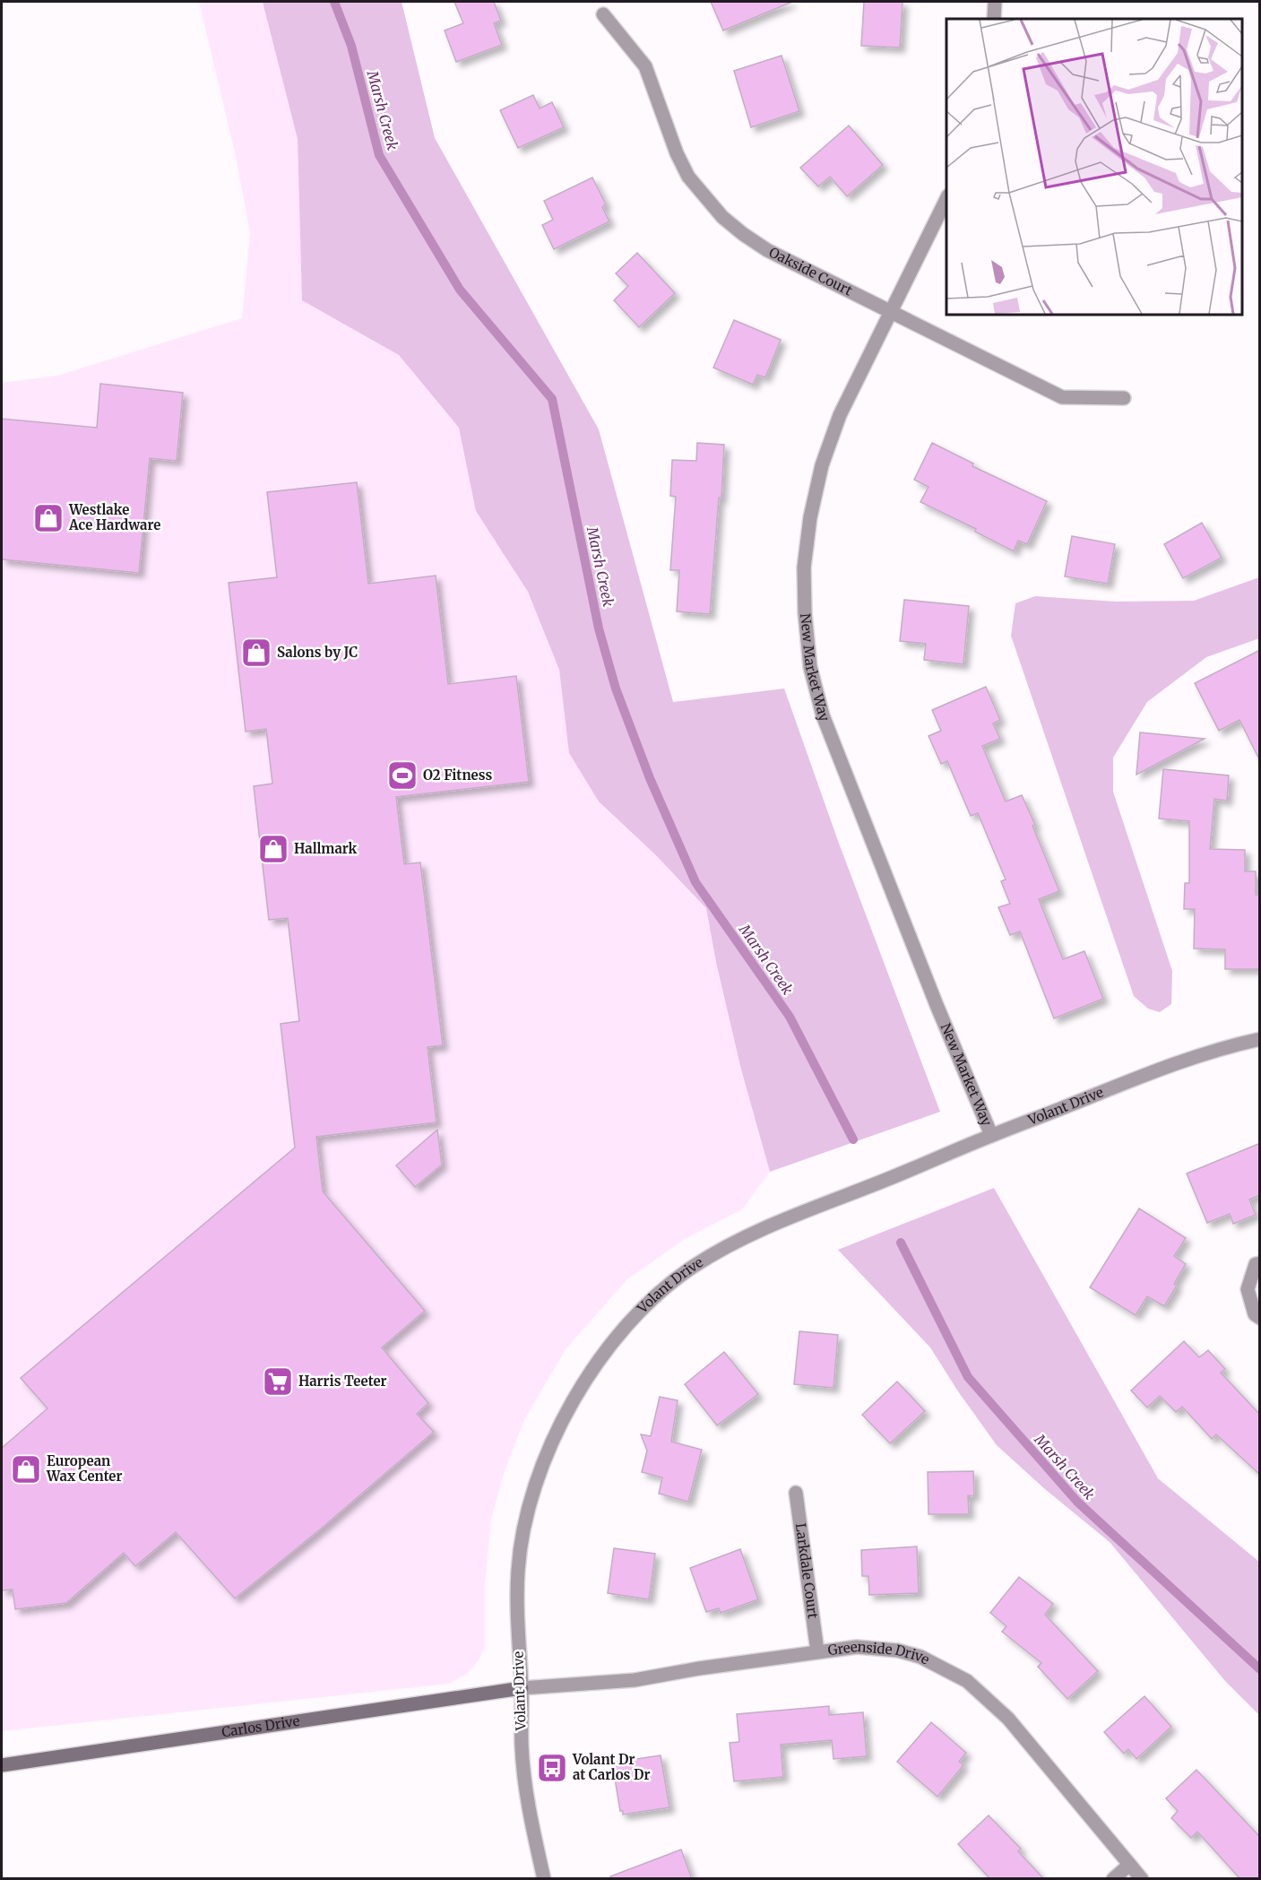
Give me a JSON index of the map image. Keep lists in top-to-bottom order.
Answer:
{
  "streets": {
    "street": [
      "Oakside Court",
      "New Market Way",
      "Volant Drive",
      "Larkdale Court",
      "Greenside Drive",
      "Carlos Drive"
    ]
  },
  "crossings": [
    ["Oakside Court", "New Market Way"],
    ["New Market Way", "Volant Drive"],
    ["Volant Drive", "Greenside Drive"],
    ["Volant Drive", "Carlos Drive"],
    ["Larkdale Court", "Greenside Drive"],
    ["Greenside Drive", "Carlos Drive"]
  ],
  "water": ["Marsh Creek"],
  "places": {
    "shop": [
      "Westlake Ace Hardware",
      "Salons by JC",
      "Hallmark",
      "European Wax Center"
    ],
    "sports": ["O2 Fitness"],
    "supermarket": ["Harris Teeter"],
    "bus stop": ["Volant Dr at Carlos Dr"]
  }
}
